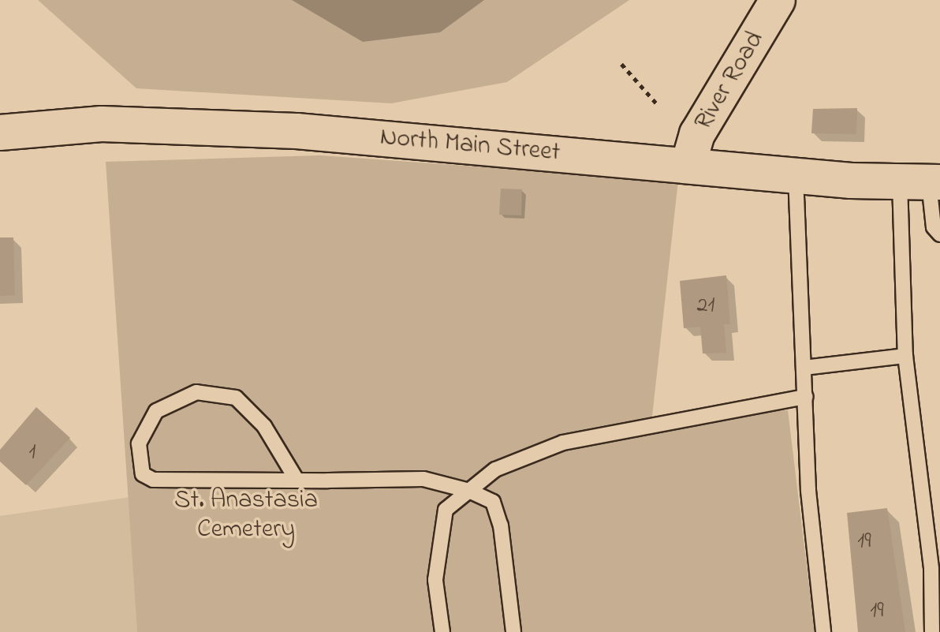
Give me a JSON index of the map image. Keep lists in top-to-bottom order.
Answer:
{
  "streets": {
    "street": ["River Road", "North Main Street"]
  },
  "crossings": [
    ["River Road", "North Main Street"]
  ],
  "parks": ["St. Anastasia Cemetery"],
  "house_numbers": [
    "21",
    "1",
    "19",
    "19"
  ]
}
